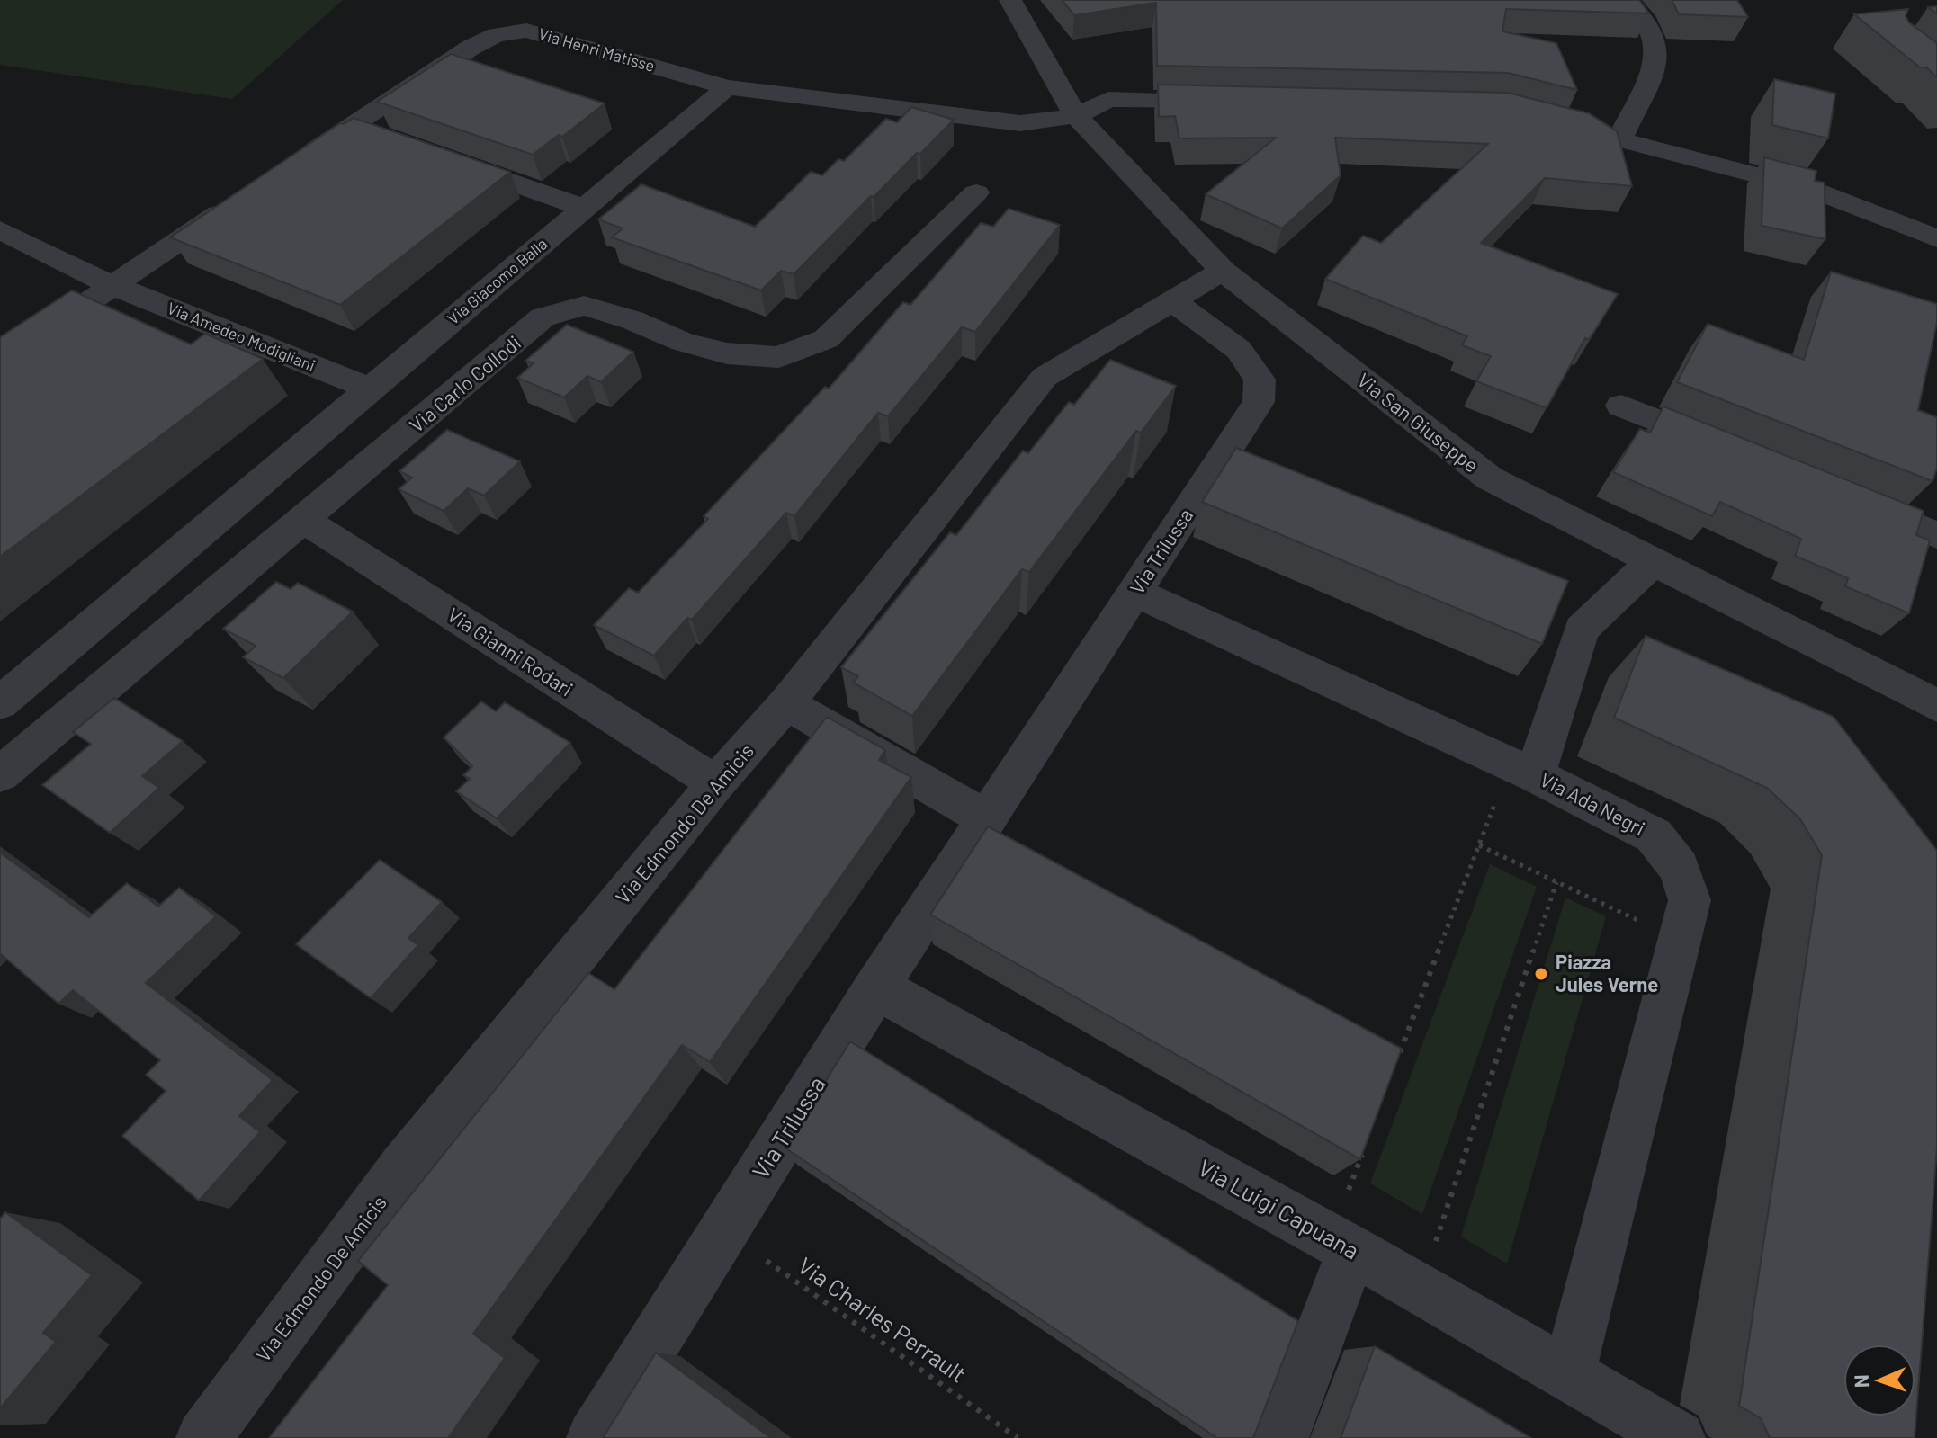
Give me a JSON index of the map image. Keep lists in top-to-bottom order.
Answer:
{
  "streets": {
    "street": [
      "Via Henri Matisse",
      "Via Giacomo Balla",
      "Via Amedeo Modigliani",
      "Via Carlo Collodi",
      "Via San Giuseppe",
      "Via Trilussa",
      "Via Gianni Rodari",
      "Via Ada Negri",
      "Via Edmondo De Amicis",
      "Via Luigi Capuana"
    ],
    "path": ["Via Charles Perrault"]
  },
  "crossings": [
    ["Via Henri Matisse", "Via Giacomo Balla"],
    ["Via Giacomo Balla", "Via Amedeo Modigliani"],
    ["Via Carlo Collodi", "Via Gianni Rodari"],
    ["Via San Giuseppe", "Via Edmondo De Amicis"],
    ["Via Trilussa", "Via Ada Negri"],
    ["Via Trilussa", "Via Edmondo De Amicis"],
    ["Via Trilussa", "Via Luigi Capuana"],
    ["Via Trilussa", "Via Charles Perrault"],
    ["Via Gianni Rodari", "Via Edmondo De Amicis"],
    ["Via Ada Negri", "Via Luigi Capuana"]
  ],
  "places": ["Piazza Jules Verne"],
  "north": "left"
}
